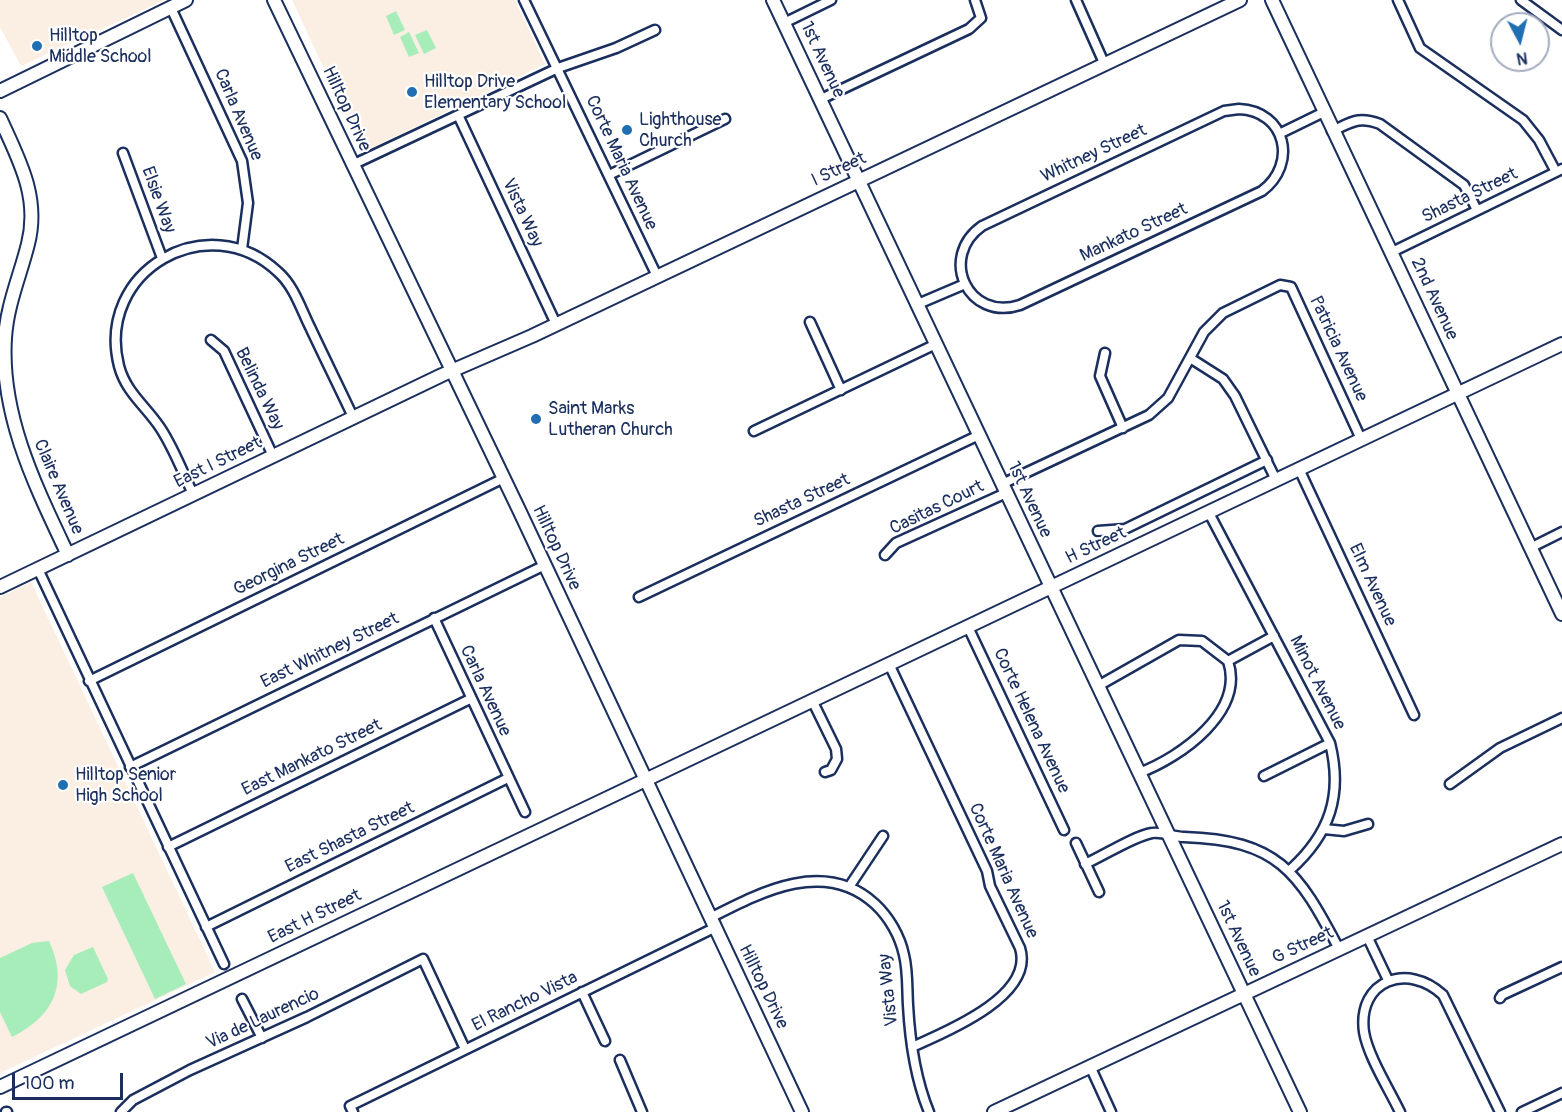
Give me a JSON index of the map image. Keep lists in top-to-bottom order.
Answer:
{
  "streets": {
    "street": [
      "1st Avenue",
      "Hilltop Drive",
      "Carla Avenue",
      "Whitney Street",
      "Corte Maria Avenue",
      "I Street",
      "Shasta Street",
      "Elsie Way",
      "Vista Way",
      "Mankato Street",
      "2nd Avenue",
      "Patricia Avenue",
      "Belinda Way",
      "East I Street",
      "Claire Avenue",
      "Casitas Court",
      "H Street",
      "Georgina Street",
      "Elm Avenue",
      "East Whitney Street",
      "Minot Avenue",
      "Corte Helena Avenue",
      "East Mankato Street",
      "East Shasta Street",
      "East H Street",
      "G Street",
      "El Rancho Vista",
      "Via de Laurencio"
    ]
  },
  "crossings": [
    ["1st Avenue", "I Street"],
    ["1st Avenue", "Shasta Street"],
    ["1st Avenue", "Casitas Court"],
    ["1st Avenue", "H Street"],
    ["1st Avenue", "G Street"],
    ["Hilltop Drive", "I Street"],
    ["Hilltop Drive", "Vista Way"],
    ["Hilltop Drive", "East I Street"],
    ["Hilltop Drive", "H Street"],
    ["Hilltop Drive", "Georgina Street"],
    ["Hilltop Drive", "East Whitney Street"],
    ["Hilltop Drive", "East H Street"],
    ["Hilltop Drive", "El Rancho Vista"],
    ["Carla Avenue", "East Whitney Street"],
    ["Carla Avenue", "East Mankato Street"],
    ["Carla Avenue", "East Shasta Street"],
    ["Whitney Street", "Mankato Street"],
    ["Corte Maria Avenue", "I Street"],
    ["Corte Maria Avenue", "Vista Way"],
    ["Corte Maria Avenue", "H Street"],
    ["I Street", "Vista Way"],
    ["I Street", "East I Street"],
    ["Shasta Street", "2nd Avenue"],
    ["Vista Way", "El Rancho Vista"],
    ["2nd Avenue", "H Street"],
    ["Patricia Avenue", "H Street"],
    ["Belinda Way", "East I Street"],
    ["East I Street", "Claire Avenue"],
    ["H Street", "Elm Avenue"],
    ["H Street", "Minot Avenue"],
    ["H Street", "Corte Helena Avenue"],
    ["H Street", "East H Street"],
    ["El Rancho Vista", "Via de Laurencio"]
  ],
  "places": [
    "Hilltop Middle School",
    "Hilltop Drive Elementary School",
    "Lighthouse Church",
    "Saint Marks Lutheran Church",
    "Hilltop Senior High School"
  ],
  "scale_bar": "100 m",
  "north": "bottom"
}
